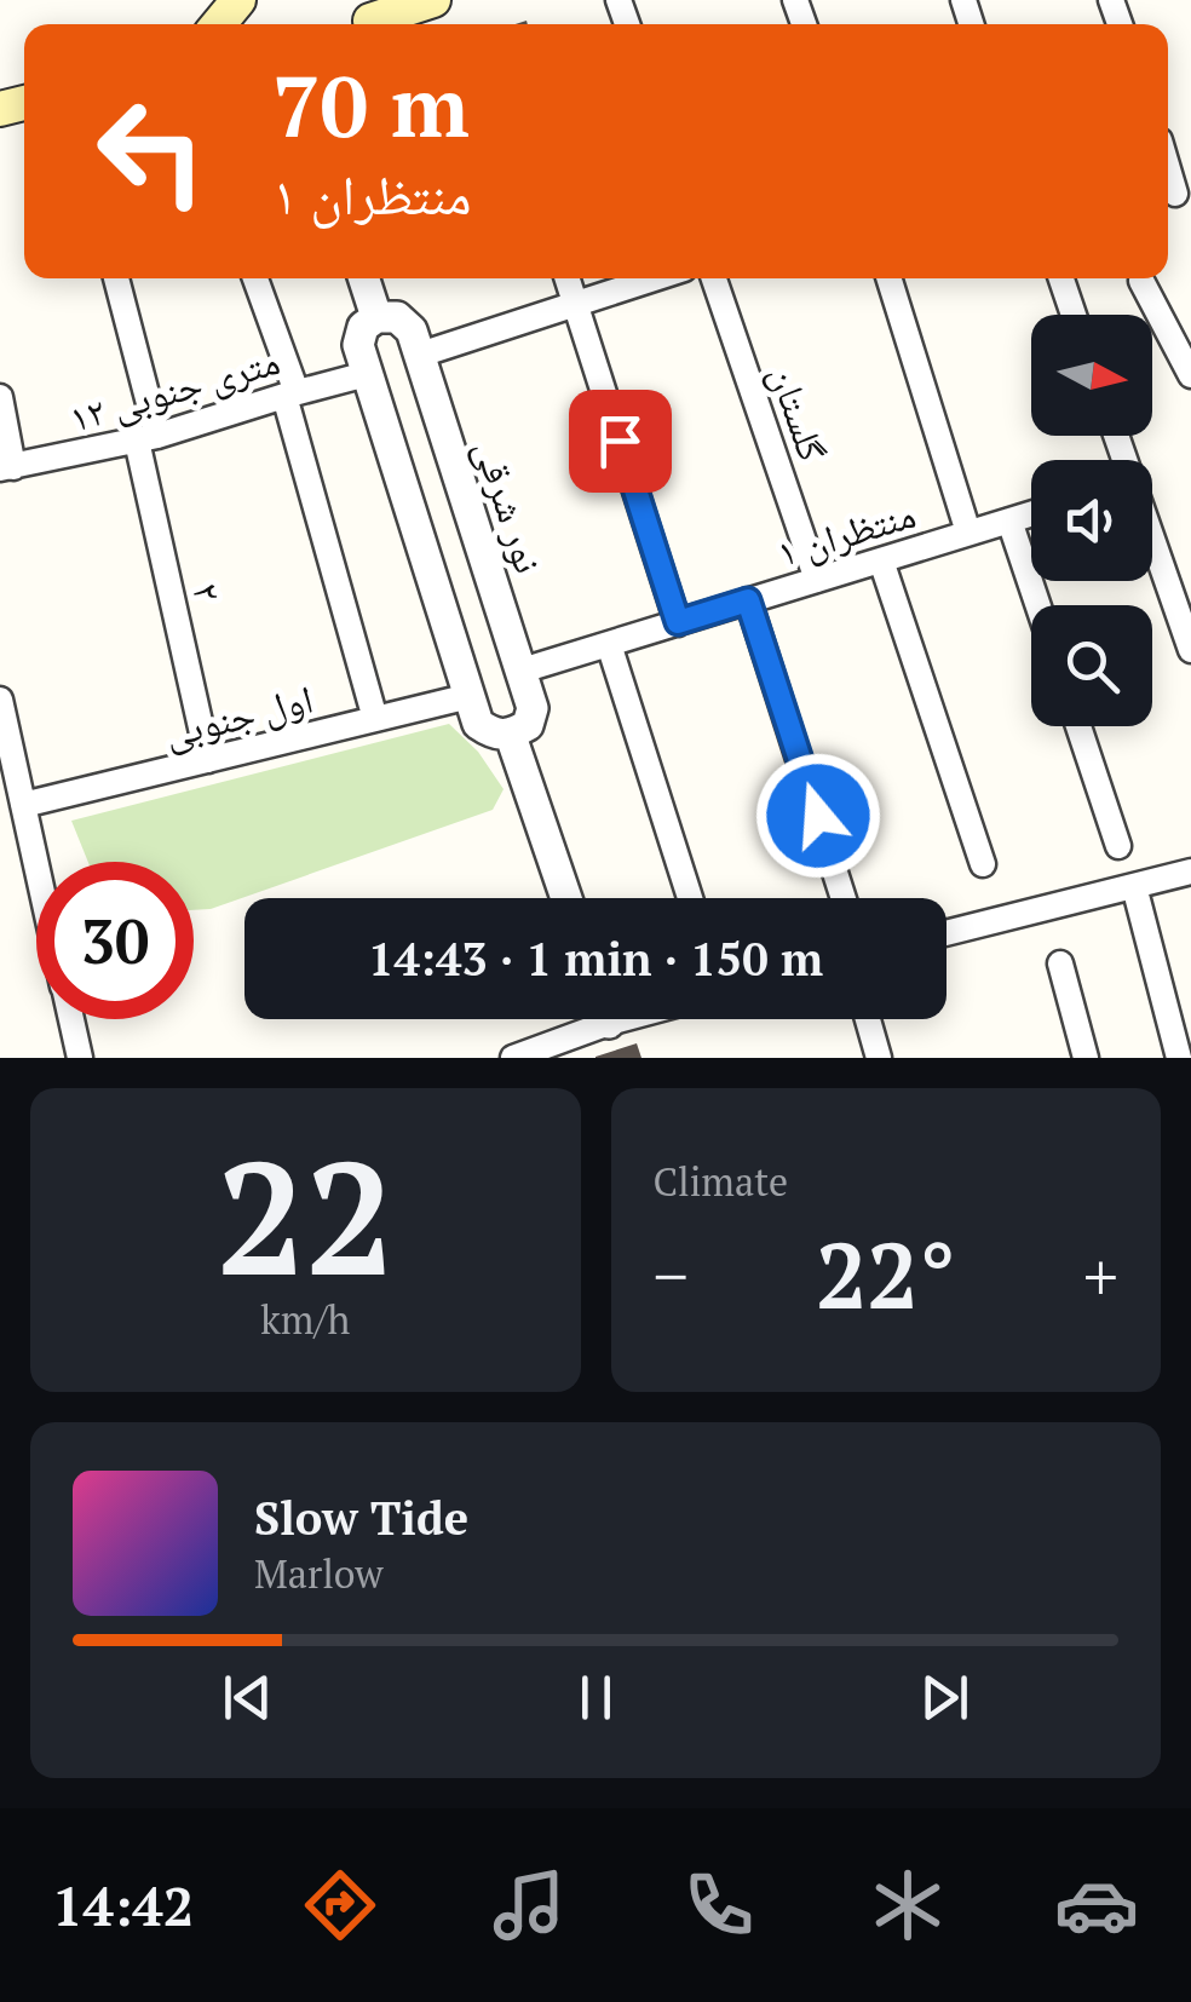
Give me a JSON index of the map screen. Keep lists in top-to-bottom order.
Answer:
{
  "streets": {
    "street": [
      "۱۲ متری جنوبی",
      "گلستان",
      "نور شرقی",
      "منتظران ۱",
      "۲",
      "اول جنوبی"
    ]
  },
  "crossings": [
    ["۱۲ متری جنوبی", "۲"],
    ["گلستان", "منتظران ۱"],
    ["نور شرقی", "منتظران ۱"],
    ["۲", "اول جنوبی"]
  ],
  "north": "right",
  "page": {
    "turn": ["70 m", "منتظران ۱"],
    "limit": "30",
    "trip": "14:43 · 1 min · 150 m",
    "tile": [
      ["22", "km/h"],
      "Climate"
    ],
    "heat": ["−", "22°", "+"],
    "song": ["Slow Tide", "Marlow"],
    "tabs": "14:42"
  }
}
